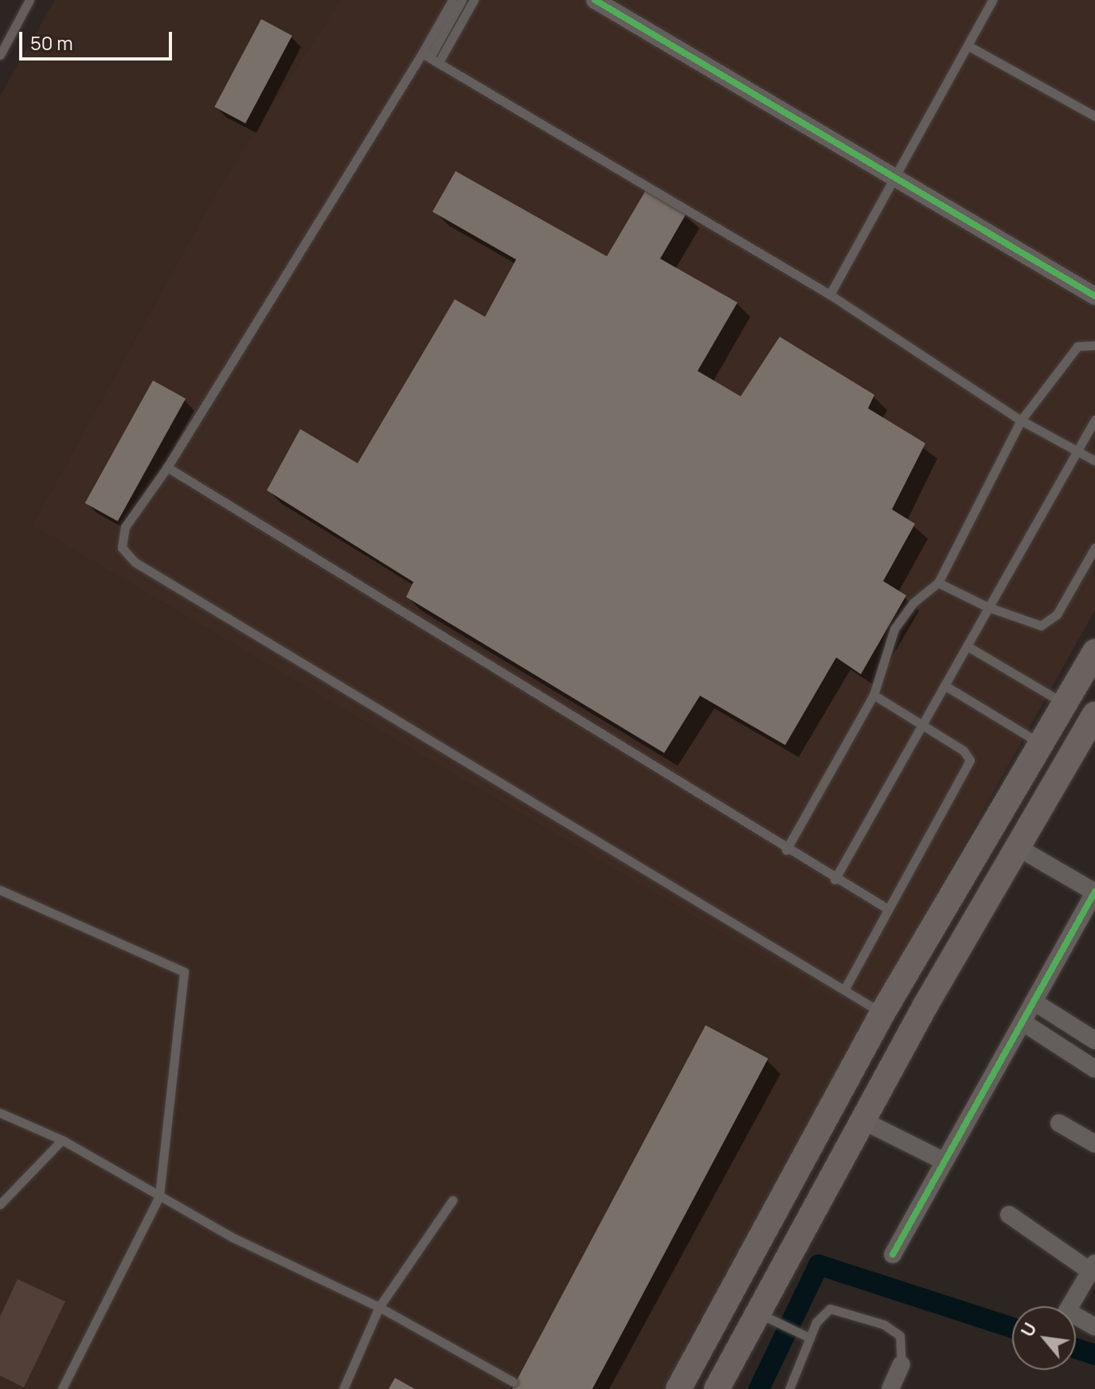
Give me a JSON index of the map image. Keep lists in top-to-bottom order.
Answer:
{
  "scale_bar": "50 m",
  "north": "top left"
}
